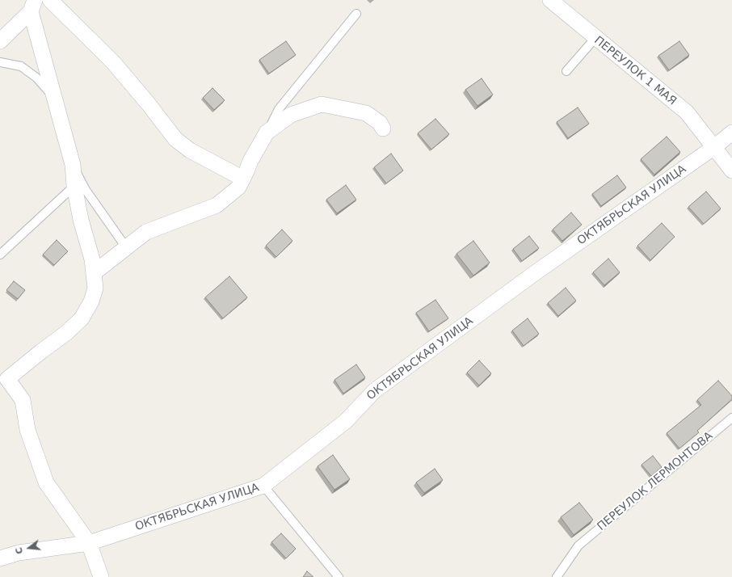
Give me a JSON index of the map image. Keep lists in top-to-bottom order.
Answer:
{
  "streets": {
    "street": ["ПЕРЕУЛОК 1 МАЯ", "ОКТЯБРЬСКАЯ УЛИЦА"],
    "lane": ["ПЕРЕУЛОК ЛЕРМОНТОВА"]
  },
  "crossings": [
    ["ПЕРЕУЛОК 1 МАЯ", "ОКТЯБРЬСКАЯ УЛИЦА"]
  ],
  "north": "left"
}
